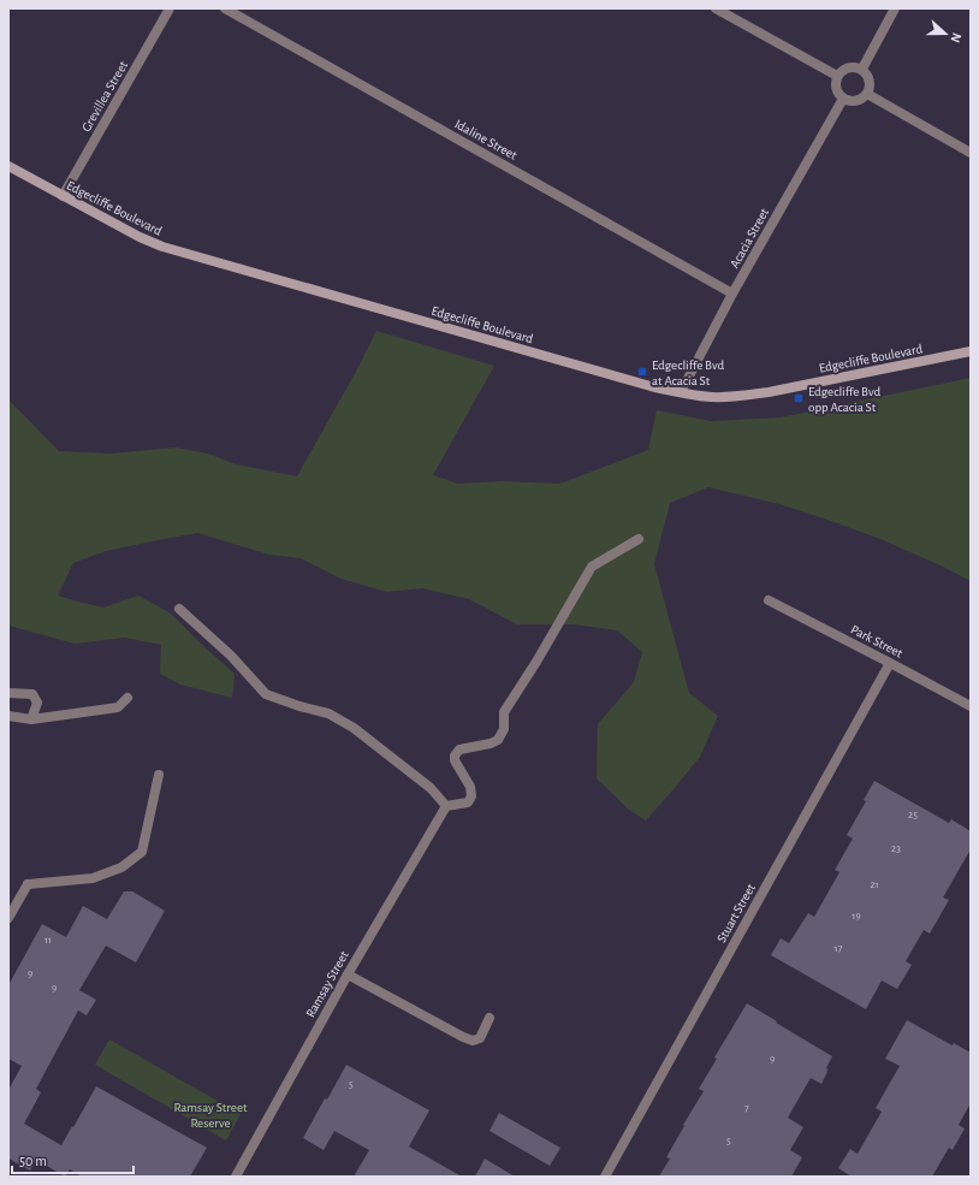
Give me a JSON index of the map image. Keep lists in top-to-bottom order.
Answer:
{
  "streets": {
    "street": [
      "Grevillea Street",
      "Idaline Street",
      "Edgecliffe Boulevard",
      "Acacia Street",
      "Park Street",
      "Stuart Street",
      "Ramsay Street"
    ]
  },
  "crossings": [
    ["Grevillea Street", "Edgecliffe Boulevard"],
    ["Idaline Street", "Acacia Street"],
    ["Edgecliffe Boulevard", "Acacia Street"],
    ["Park Street", "Stuart Street"]
  ],
  "parks": ["Ramsay Street Reserve"],
  "places": {
    "transit": ["Edgecliffe Bvd at Acacia St", "Edgecliffe Bvd opp Acacia St"]
  },
  "house_numbers": [
    "25",
    "23",
    "21",
    "19",
    "11",
    "17",
    "9",
    "9",
    "9",
    "5",
    "7",
    "5"
  ],
  "scale_bar": "50 m",
  "north": "right"
}
